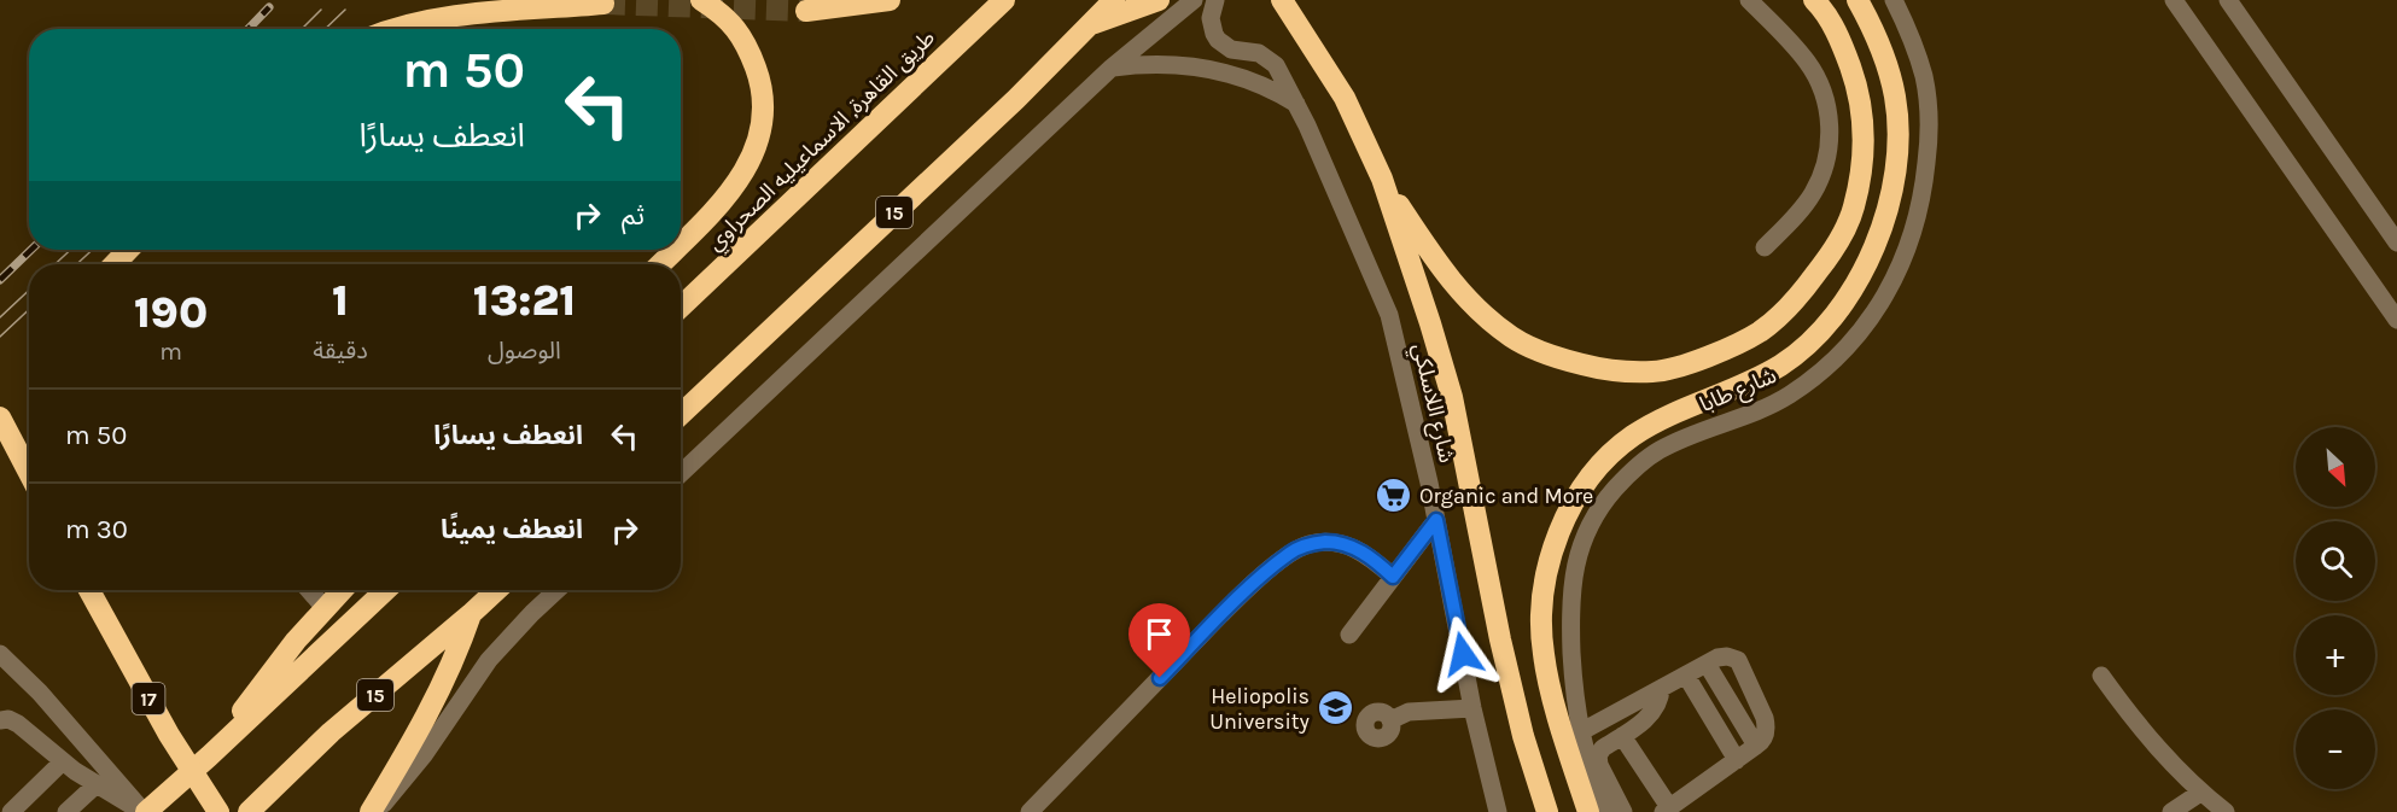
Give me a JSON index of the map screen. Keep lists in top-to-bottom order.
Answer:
{
  "streets": {
    "highway": ["طريق القاهرة, الاسماعيليه الصحراوي", "15", "17"],
    "street": ["شارع طابا", "شارع اللاسلكي"]
  },
  "places": {
    "supermarket": ["Organic and More"],
    "school or university": ["Heliopolis University"]
  },
  "north": "bottom right",
  "page": {
    "turn": ["50 m", "انعطف يسارًا"],
    "then": "ثم",
    "eta": [
      "13:21",
      "الوصول",
      "1",
      "دقيقة",
      "190",
      "m"
    ],
    "list": [
      {
        "name": "انعطف يسارًا",
        "value": "50 m"
      },
      {
        "name": "انعطف يمينًا",
        "value": "30 m"
      }
    ],
    "map_buttons": ["+", "−"]
  }
}
